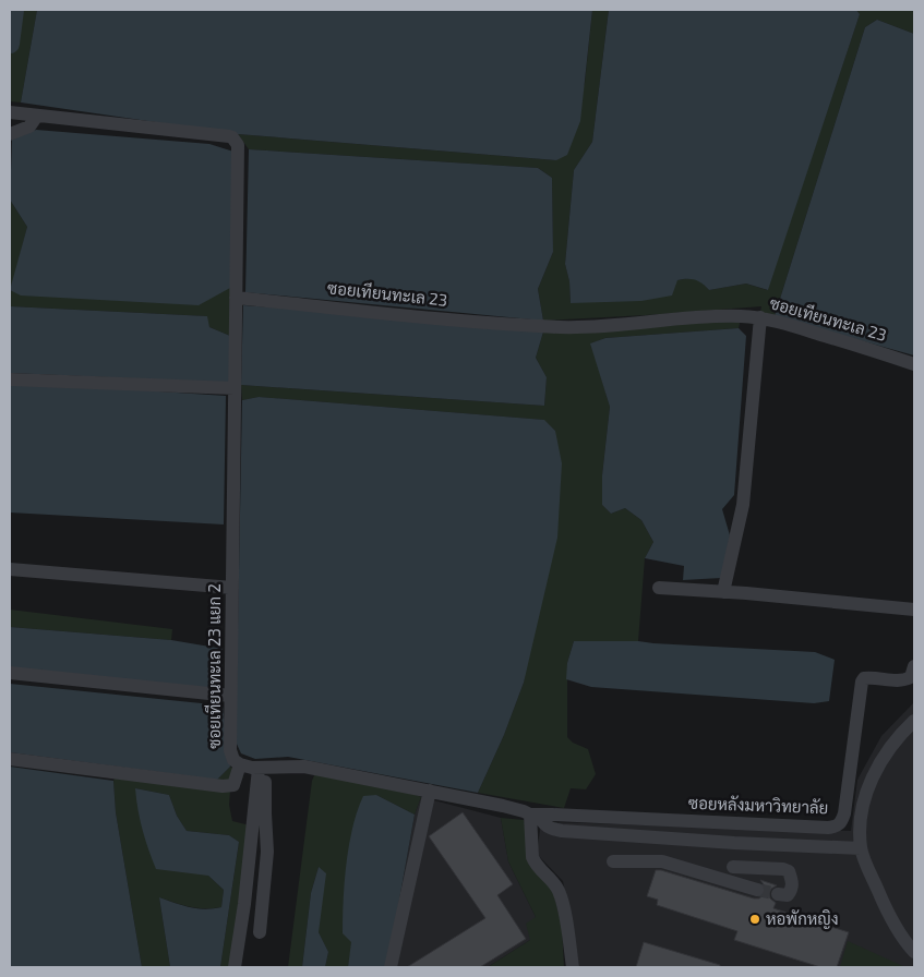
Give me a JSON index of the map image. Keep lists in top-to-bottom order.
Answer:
{
  "streets": {
    "street": ["ซอยเทียนทะเล 23", "ซอยเทียนทะเล 23 แยก 2", "ซอยหลังมหาวิทยาลัย"]
  },
  "crossings": [
    ["ซอยเทียนทะเล 23", "ซอยเทียนทะเล 23 แยก 2"],
    ["ซอยเทียนทะเล 23 แยก 2", "ซอยหลังมหาวิทยาลัย"]
  ],
  "places": ["หอพักหญิง"]
}
